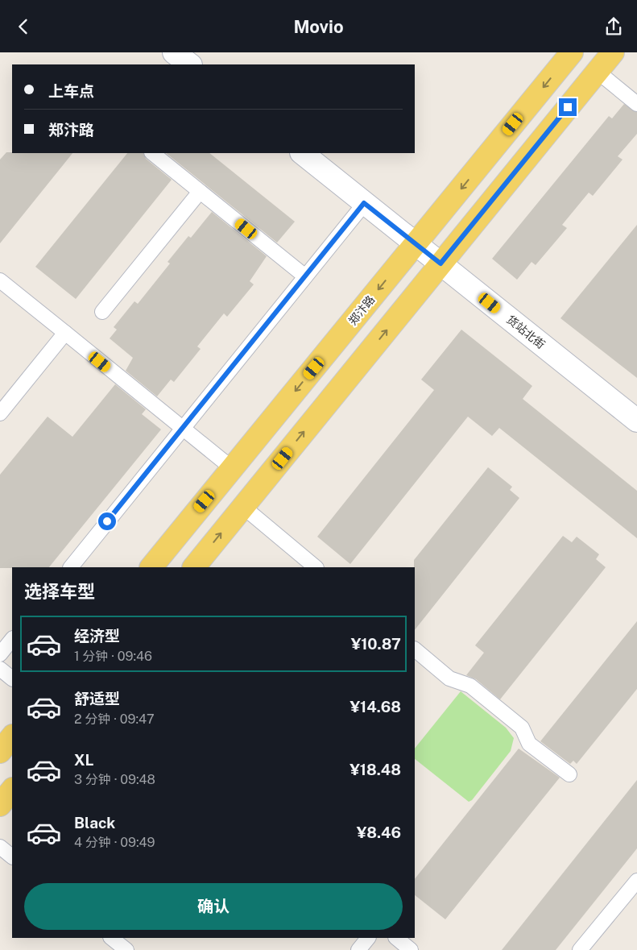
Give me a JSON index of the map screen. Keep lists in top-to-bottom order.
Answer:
{
  "streets": {
    "main road": ["郑汴路"],
    "street": ["货站北街"]
  },
  "crossings": [
    ["郑汴路", "货站北街"]
  ],
  "page": {
    "header": "Movio",
    "banner": ["上车点", "郑汴路"],
    "heading": "选择车型",
    "list": [
      {
        "name": "经济型",
        "note": "1 分钟 · 09:46",
        "value": "¥10.87"
      },
      {
        "name": "舒适型",
        "note": "2 分钟 · 09:47",
        "value": "¥14.68"
      },
      {
        "name": "XL",
        "note": "3 分钟 · 09:48",
        "value": "¥18.48"
      },
      {
        "name": "Black",
        "note": "4 分钟 · 09:49",
        "value": "¥8.46"
      }
    ],
    "buttons": "确认"
  }
}
